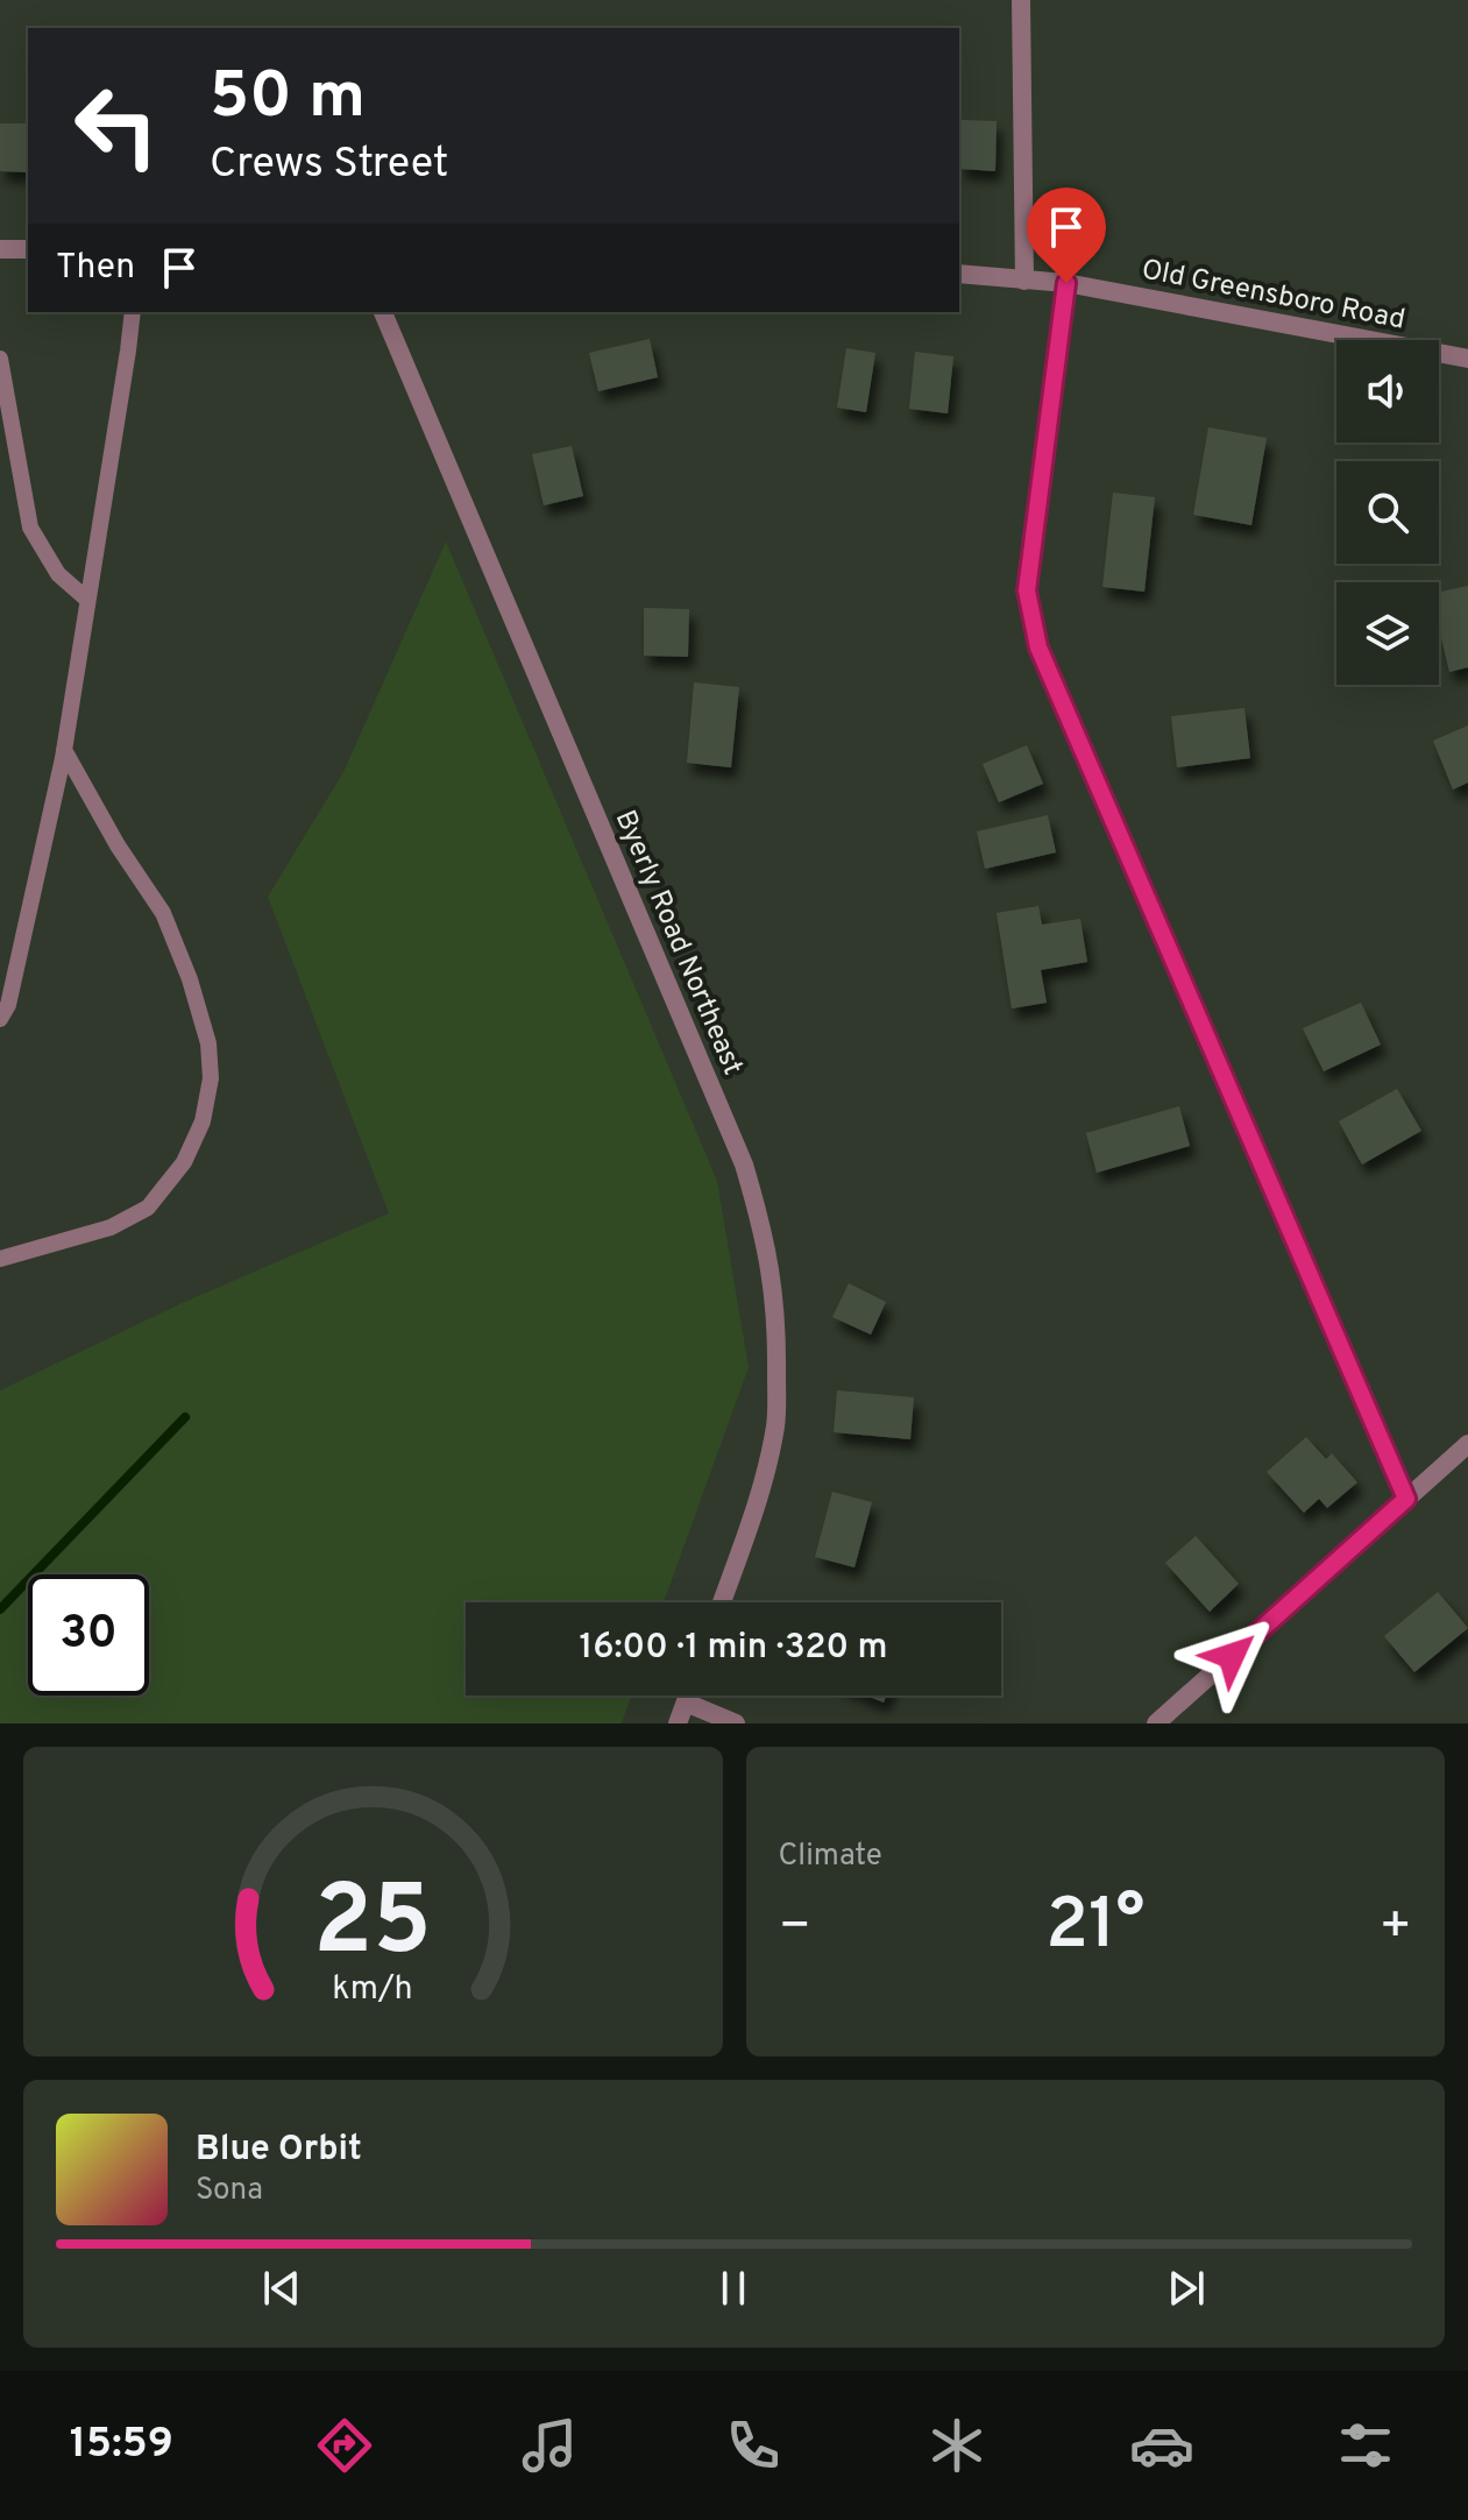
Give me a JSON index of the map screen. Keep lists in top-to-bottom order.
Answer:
{
  "streets": {
    "street": ["Old Greensboro Road", "Byerly Road Northeast"]
  },
  "page": {
    "turn": ["50 m", "Crews Street"],
    "then": "Then",
    "limit": "30",
    "trip": "16:00 · 1 min · 320 m",
    "tile": "Climate",
    "heat": ["−", "21°", "+"],
    "song": ["Blue Orbit", "Sona"],
    "tabs": "15:59",
    "gauge": ["25", "km/h"]
  }
}
